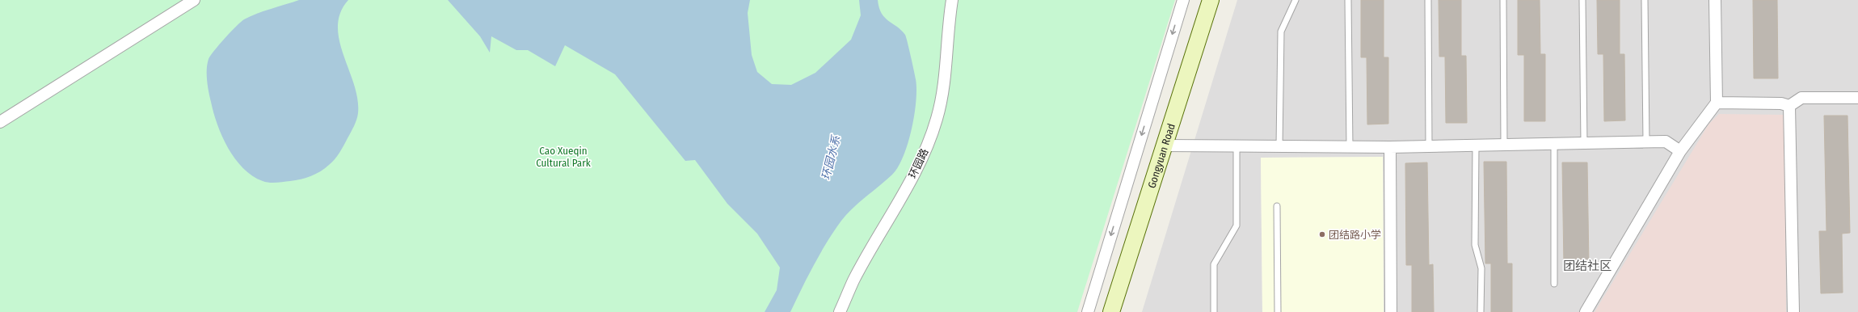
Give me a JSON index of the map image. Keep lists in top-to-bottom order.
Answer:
{
  "streets": {
    "main road": ["Gongyuan Road"],
    "street": ["环园路"]
  },
  "districts": ["团结社区"],
  "water": ["环园水系"],
  "parks": ["Cao Xueqin Cultural Park"],
  "places": ["团结路小学"]
}
